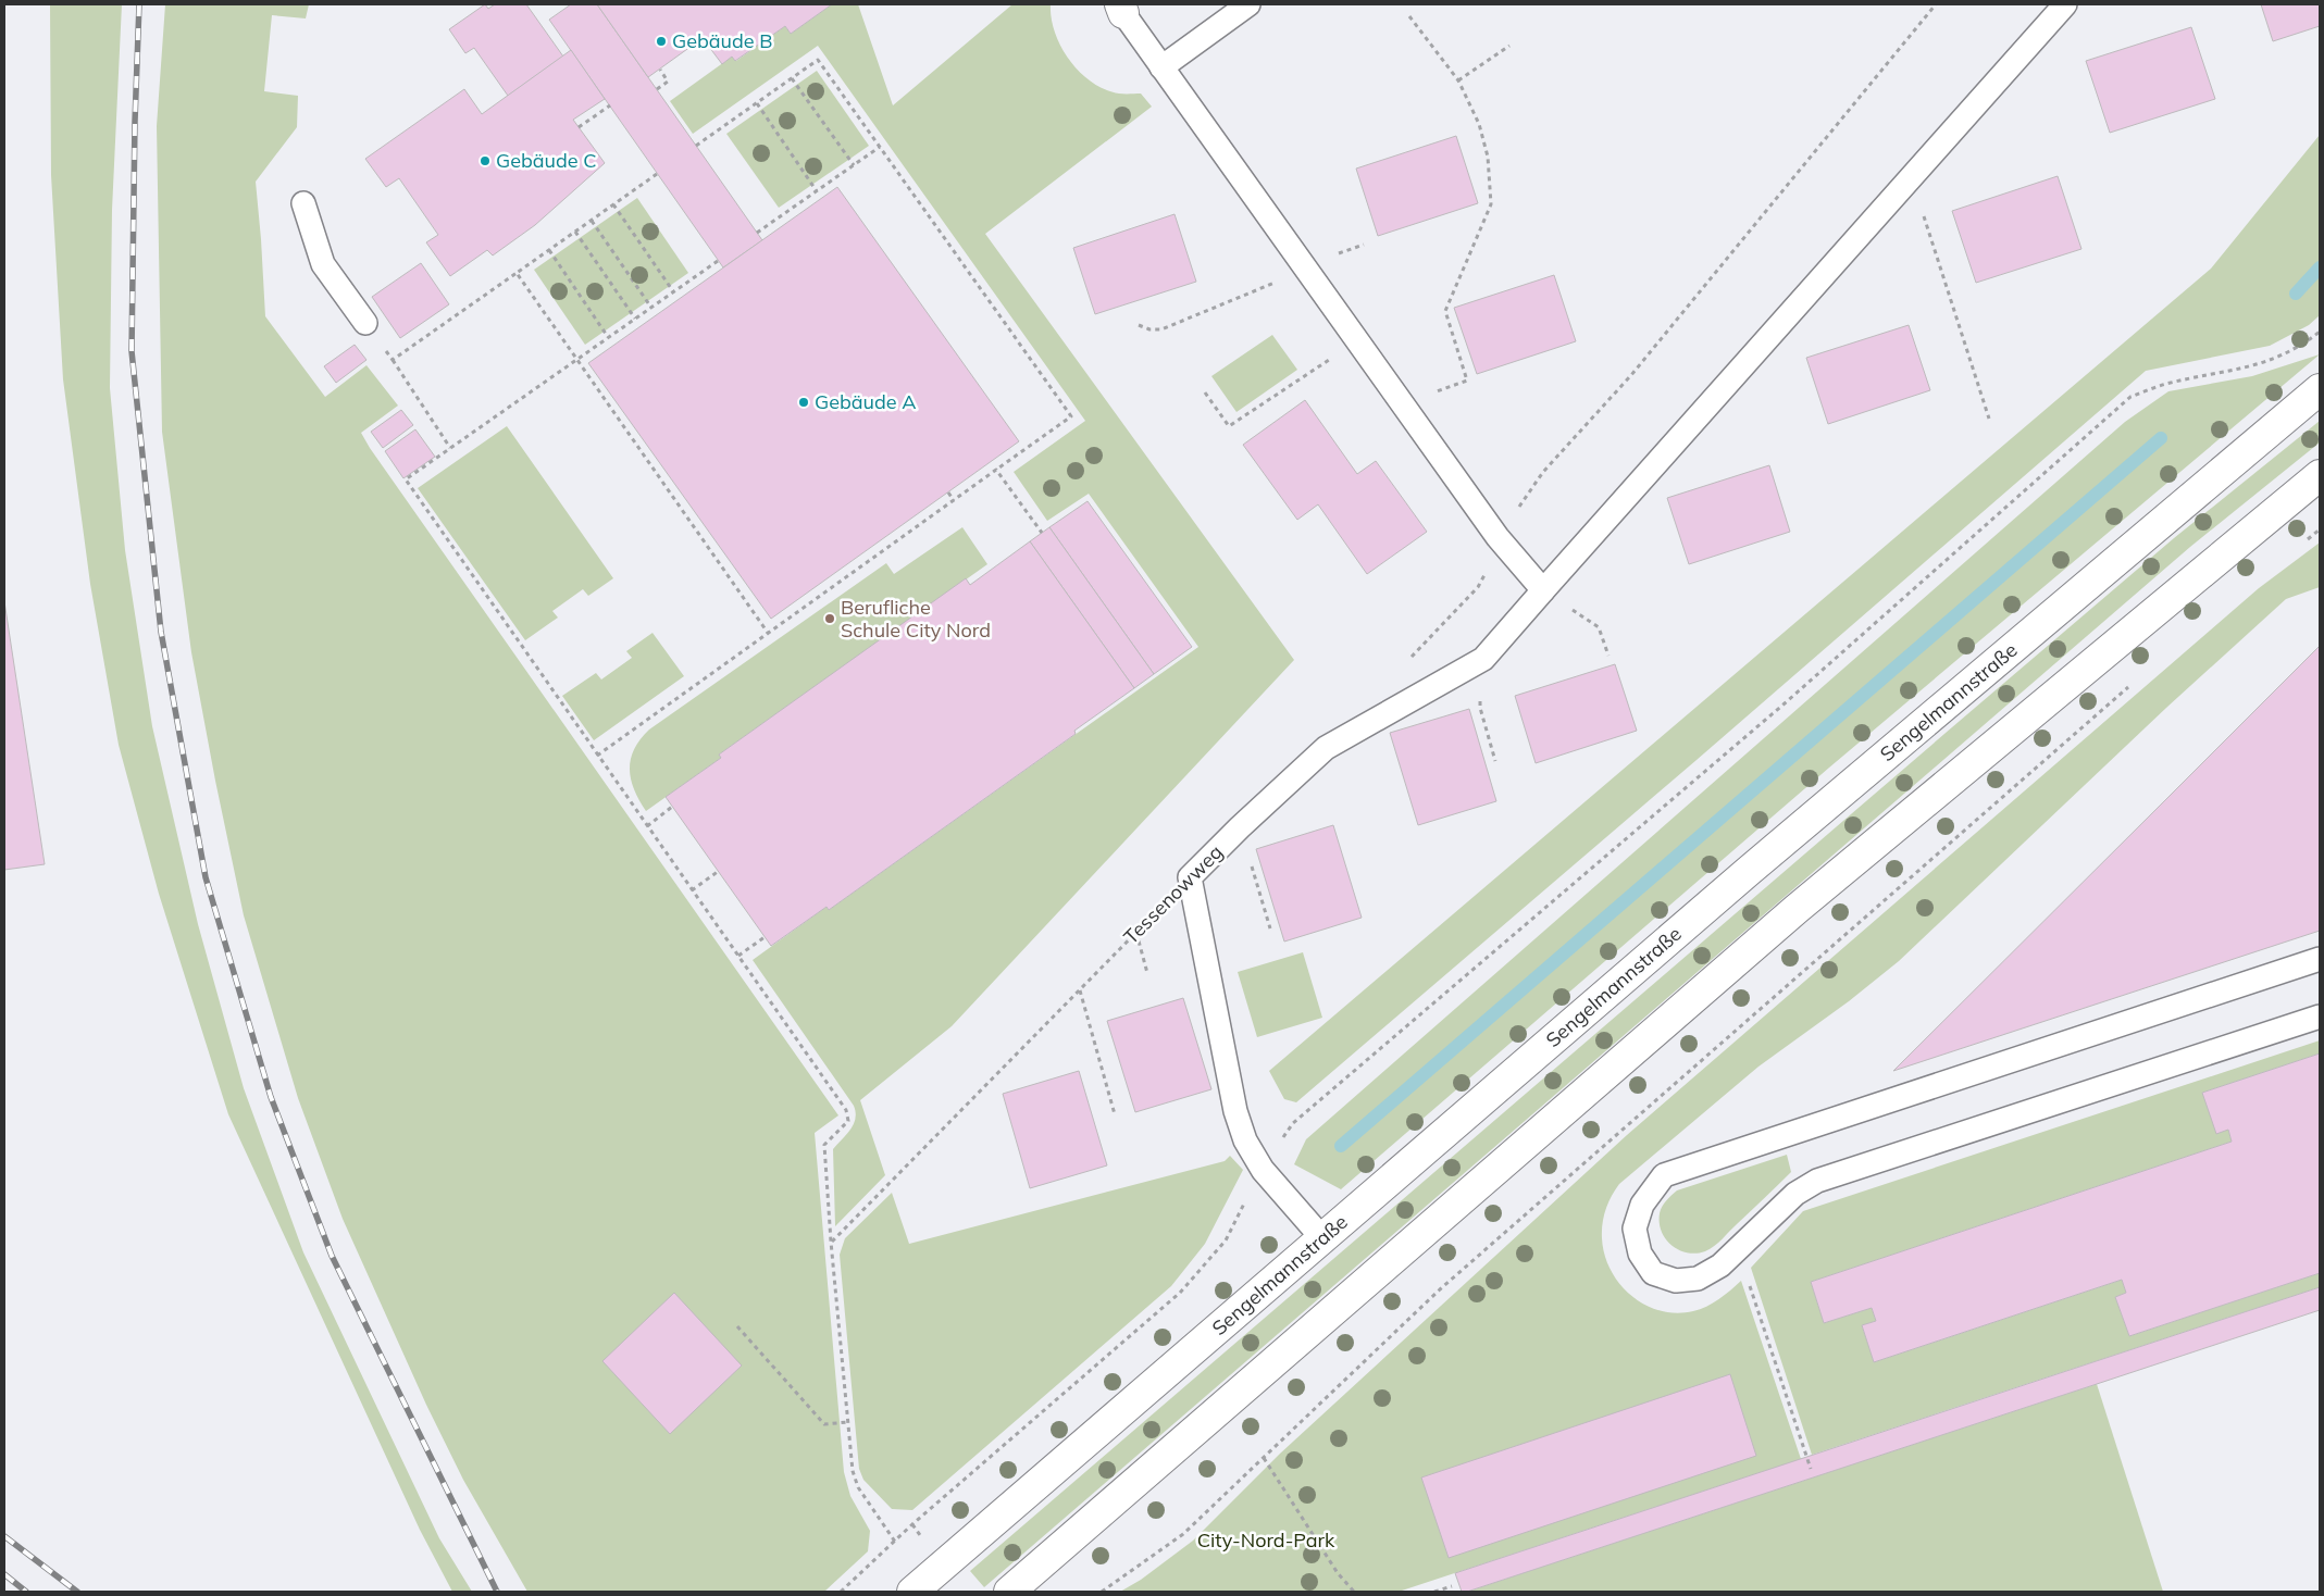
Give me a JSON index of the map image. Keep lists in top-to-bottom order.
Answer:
{
  "streets": {
    "main road": ["Sengelmannstraße"],
    "lane": ["Tessenowweg"]
  },
  "parks": ["City-Nord-Park"],
  "places": [
    "Gebäude B",
    "Gebäude C",
    "Gebäude A",
    "Berufliche Schule City Nord"
  ]
}
